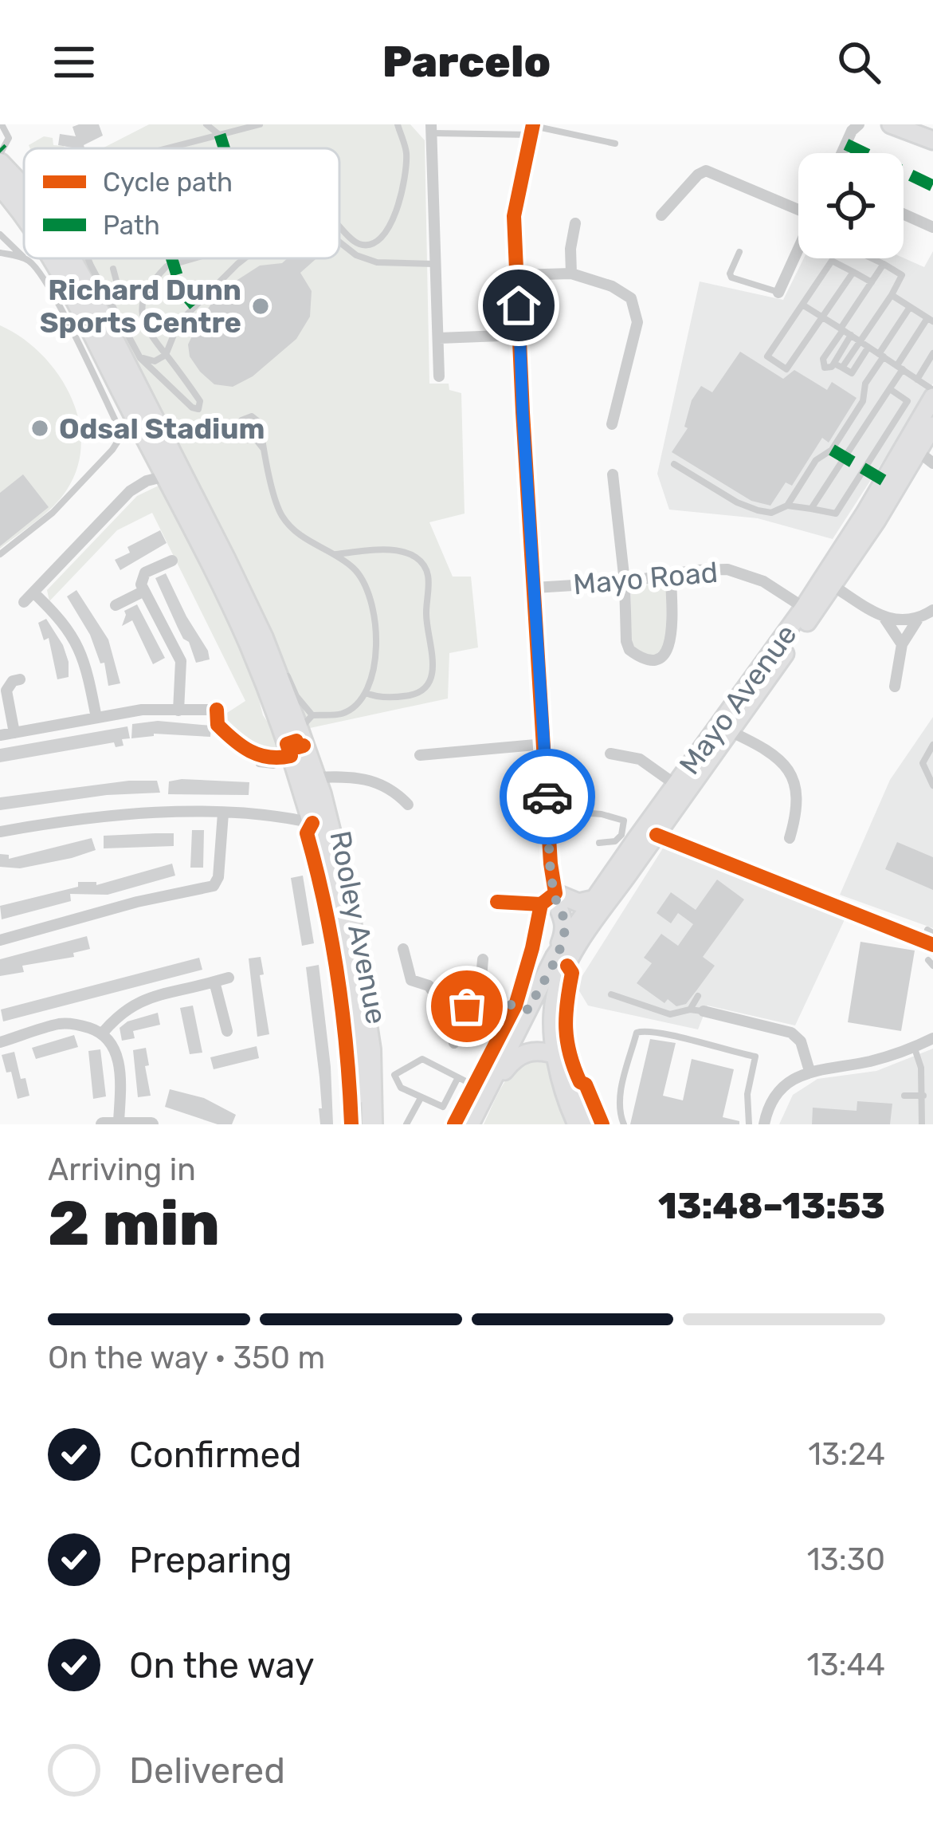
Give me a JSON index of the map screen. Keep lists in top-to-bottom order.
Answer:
{
  "streets": {
    "highway": ["Rooley Avenue"],
    "main road": ["Mayo Avenue"],
    "street": ["Mayo Road"]
  },
  "crossings": [
    ["Mayo Road", "Mayo Avenue"]
  ],
  "places": ["Richard Dunn Sports Centre", "Odsal Stadium"],
  "legend": ["Cycle path", "Path"],
  "page": {
    "header": "Parcelo",
    "heading": ["2 min", "Arriving in", "13:48–13:53"],
    "bar": "On the way · 350 m",
    "list": [
      ["Confirmed", "13:24"],
      ["Preparing", "13:30"],
      ["On the way", "13:44"],
      "Delivered"
    ]
  }
}
